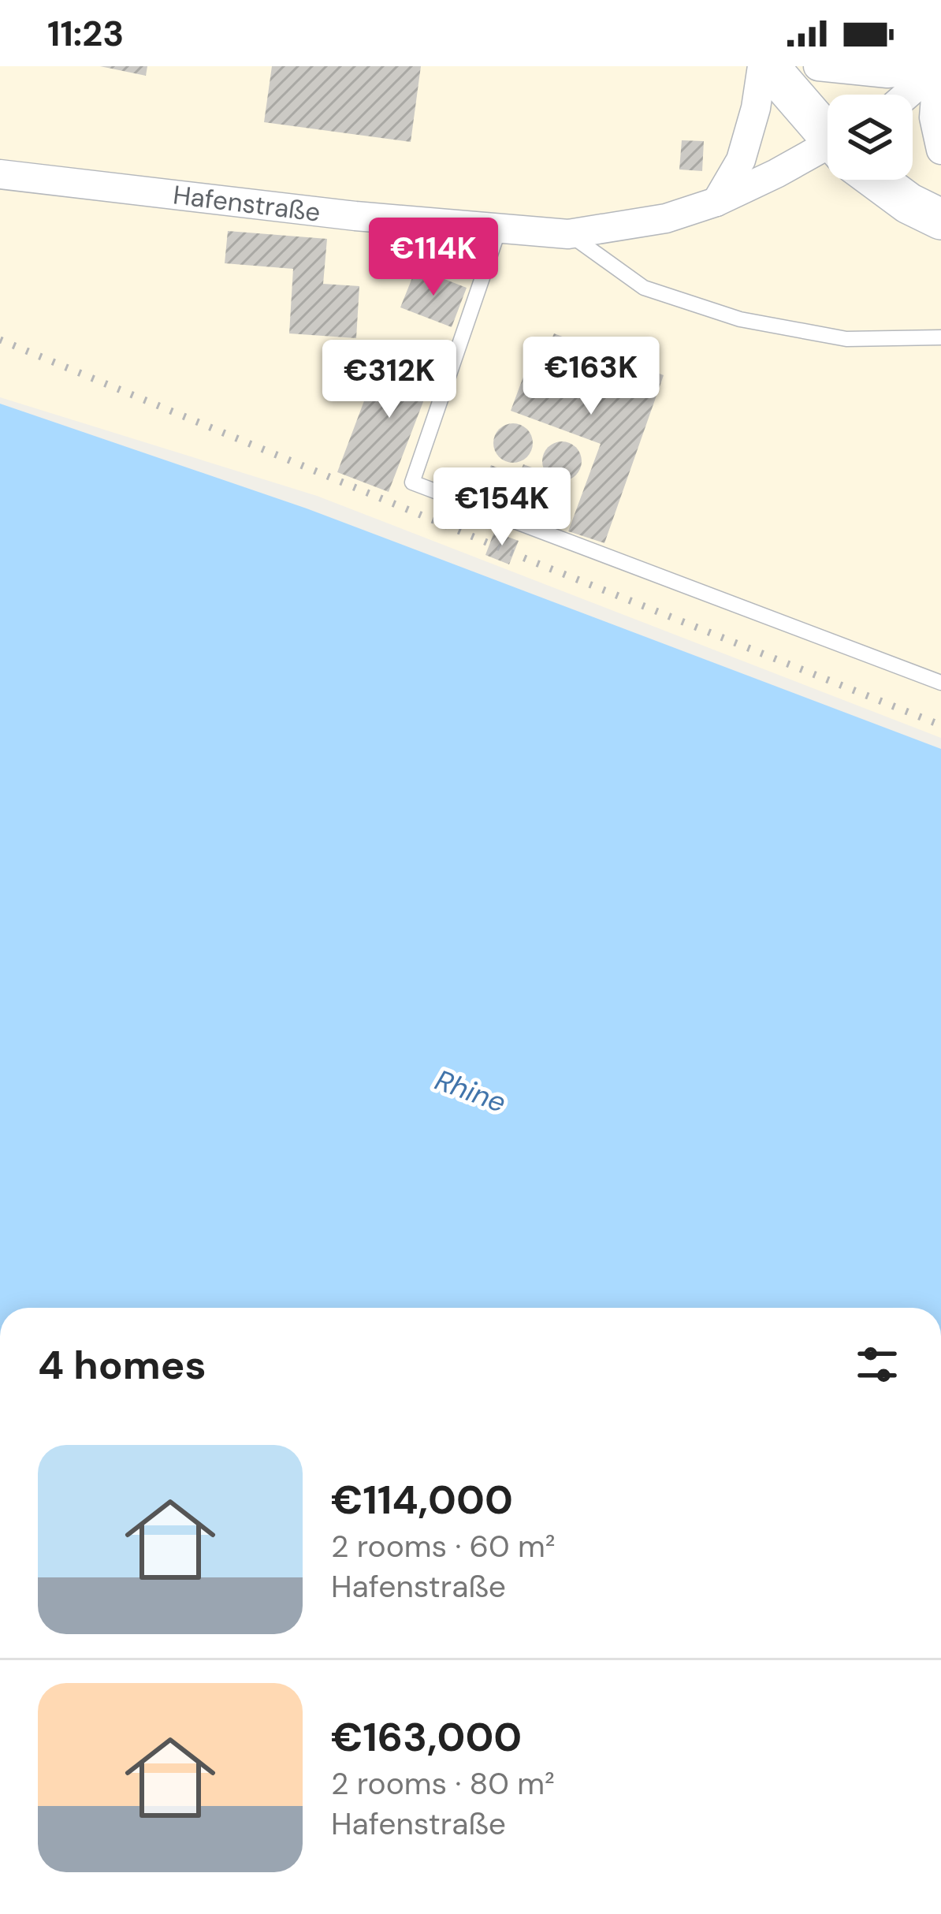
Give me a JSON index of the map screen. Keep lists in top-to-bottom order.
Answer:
{
  "streets": {
    "street": ["Hafenstraße"]
  },
  "water": ["Rhine"],
  "page": {
    "status": "11:23",
    "price": [
      "€114K",
      "€163K",
      "€312K",
      "€154K"
    ],
    "heading": "4 homes",
    "list": [
      {
        "name": "€114,000",
        "note": "2 rooms · 60 m² · Hafenstraße"
      },
      {
        "name": "€163,000",
        "note": "2 rooms · 80 m² · Hafenstraße"
      }
    ]
  }
}
